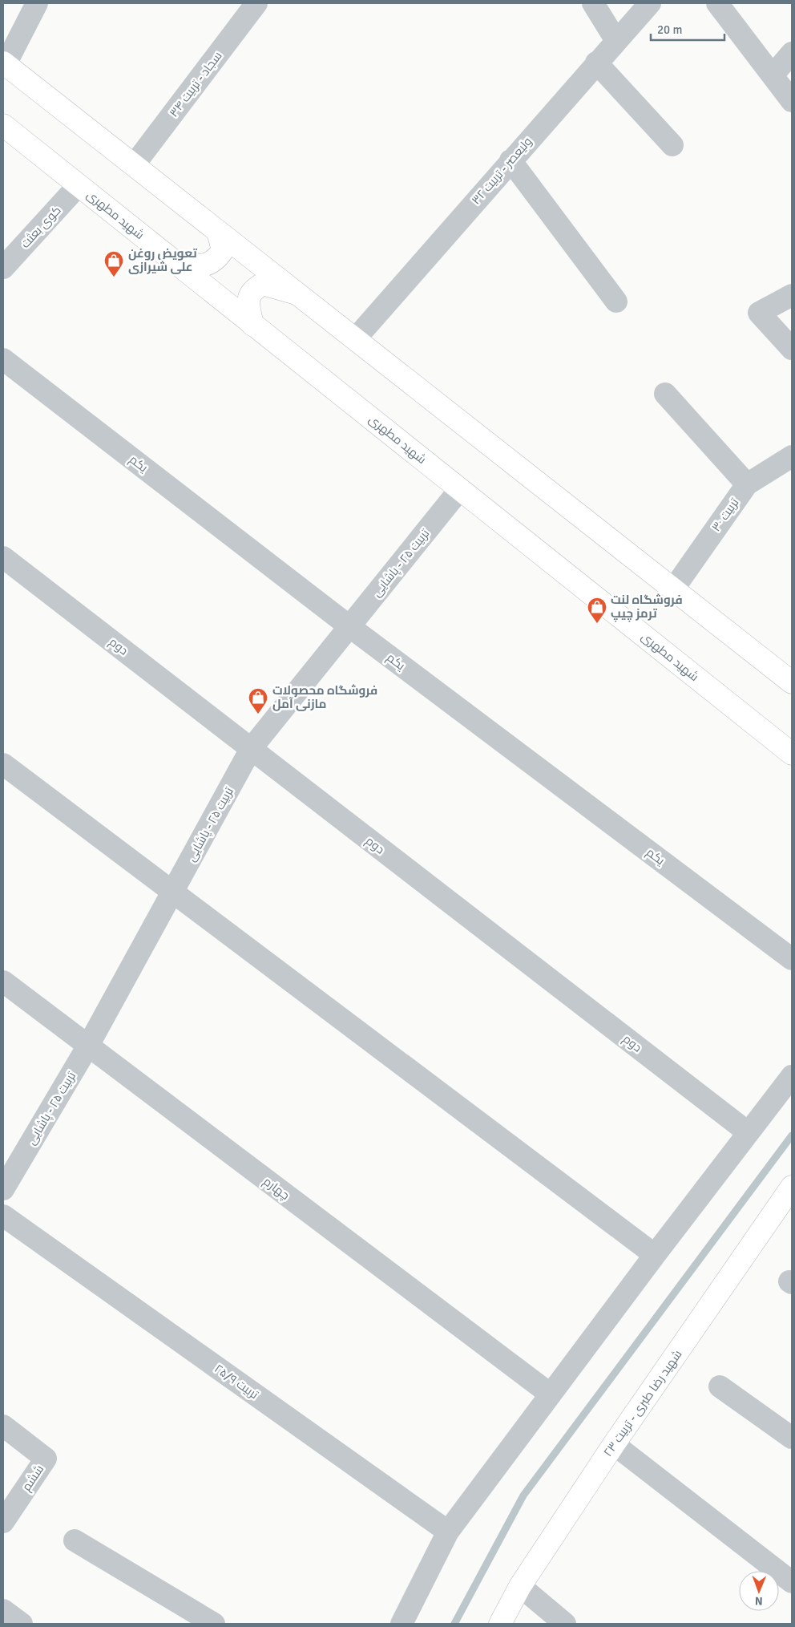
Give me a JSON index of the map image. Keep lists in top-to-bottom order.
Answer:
{
  "streets": {
    "main road": ["شهید مطهری", "شهید رضا طبری - تربیت ۲۳"],
    "street": [
      "سجاد - تربیت ۳۴",
      "ولیعصر - تربیت ۳۲",
      "کوی بعثت",
      "یکم",
      "تربیت ۳۰",
      "تربیت ۲۵ - پاشایی",
      "دوم",
      "چهارم",
      "تربیت ۲۵/۹",
      "ششم"
    ]
  },
  "crossings": [
    ["شهید مطهری", "کوی بعثت"],
    ["شهید مطهری", "تربیت ۲۵ - پاشایی"],
    ["یکم", "تربیت ۲۵ - پاشایی"],
    ["تربیت ۲۵ - پاشایی", "دوم"],
    ["تربیت ۲۵ - پاشایی", "چهارم"]
  ],
  "places": {
    "shop": ["تعویض روغن علی شیرازی", "فروشگاه لنت ترمز چیپ", "فروشگاه محصولات مازنی آمل"]
  },
  "scale_bar": "20 m",
  "north": "bottom"
}
